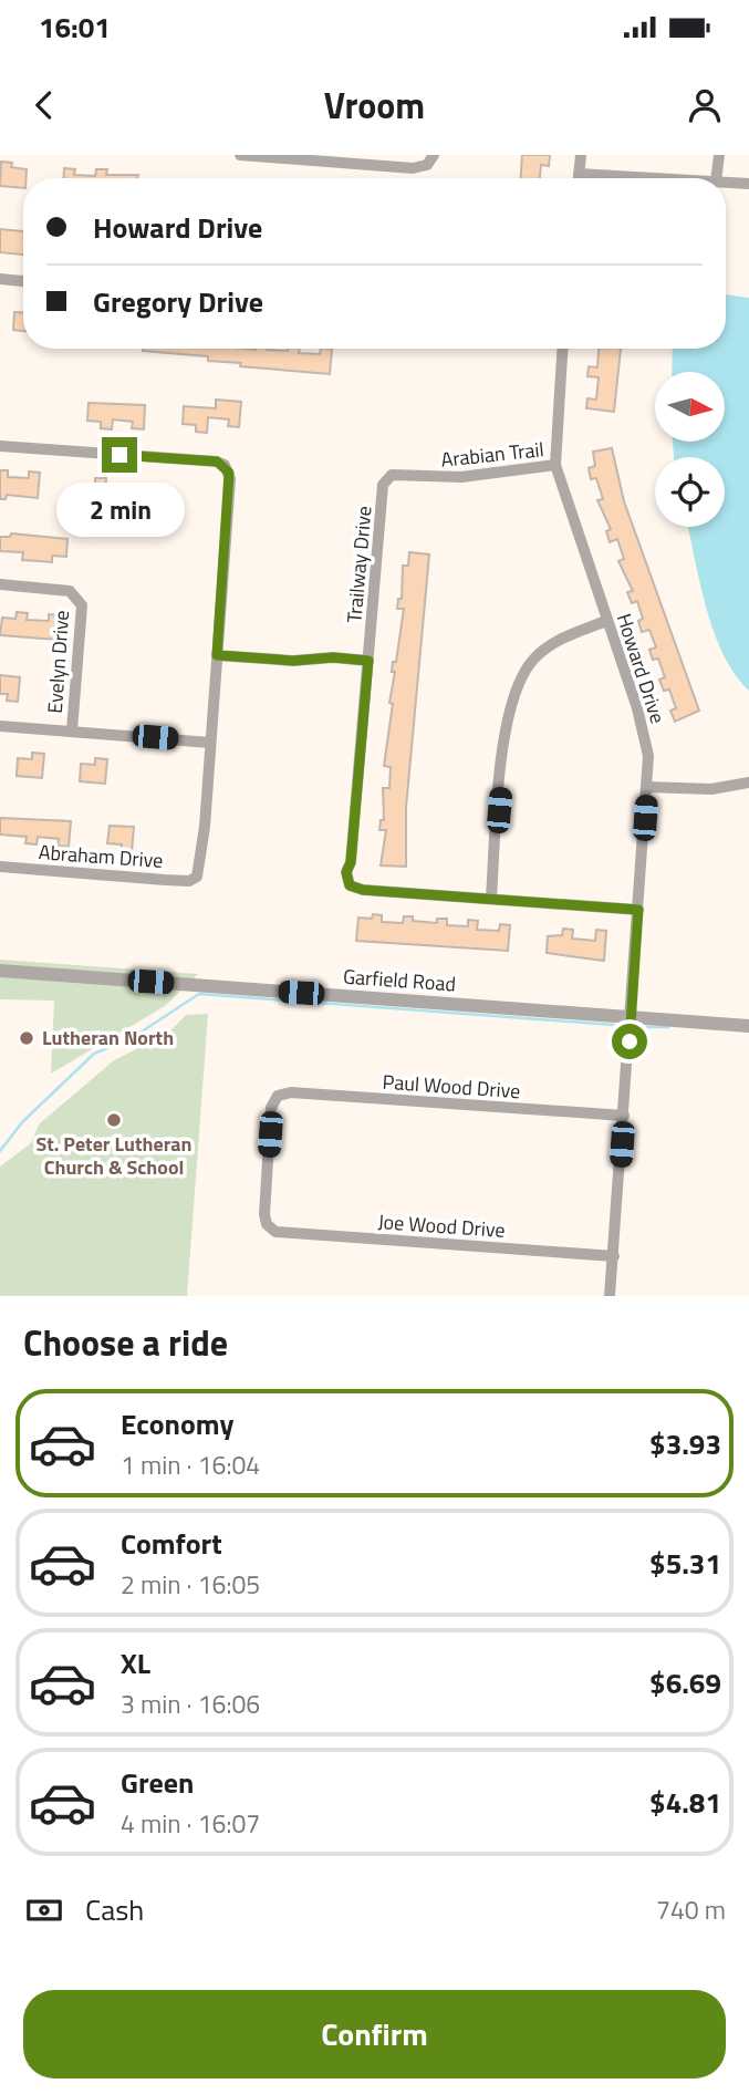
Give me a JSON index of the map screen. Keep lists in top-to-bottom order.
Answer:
{
  "streets": {
    "street": [
      "Arabian Trail",
      "Trailway Drive",
      "Evelyn Drive",
      "Howard Drive",
      "Abraham Drive",
      "Garfield Road",
      "Paul Wood Drive",
      "Joe Wood Drive"
    ]
  },
  "crossings": [
    ["Arabian Trail", "Trailway Drive"],
    ["Arabian Trail", "Howard Drive"],
    ["Howard Drive", "Garfield Road"],
    ["Howard Drive", "Paul Wood Drive"],
    ["Howard Drive", "Joe Wood Drive"],
    ["Paul Wood Drive", "Joe Wood Drive"]
  ],
  "places": ["Lutheran North", "St. Peter Lutheran Church & School"],
  "north": "right",
  "page": {
    "status": "16:01",
    "header": "Vroom",
    "banner": ["Howard Drive", "Gregory Drive"],
    "bubble": "2 min",
    "heading": "Choose a ride",
    "list": [
      {
        "name": "Economy",
        "note": "1 min · 16:04",
        "value": "$3.93"
      },
      {
        "name": "Comfort",
        "note": "2 min · 16:05",
        "value": "$5.31"
      },
      {
        "name": "XL",
        "note": "3 min · 16:06",
        "value": "$6.69"
      },
      {
        "name": "Green",
        "note": "4 min · 16:07",
        "value": "$4.81"
      }
    ],
    "pay": ["Cash", "740 m"],
    "buttons": "Confirm"
  }
}
